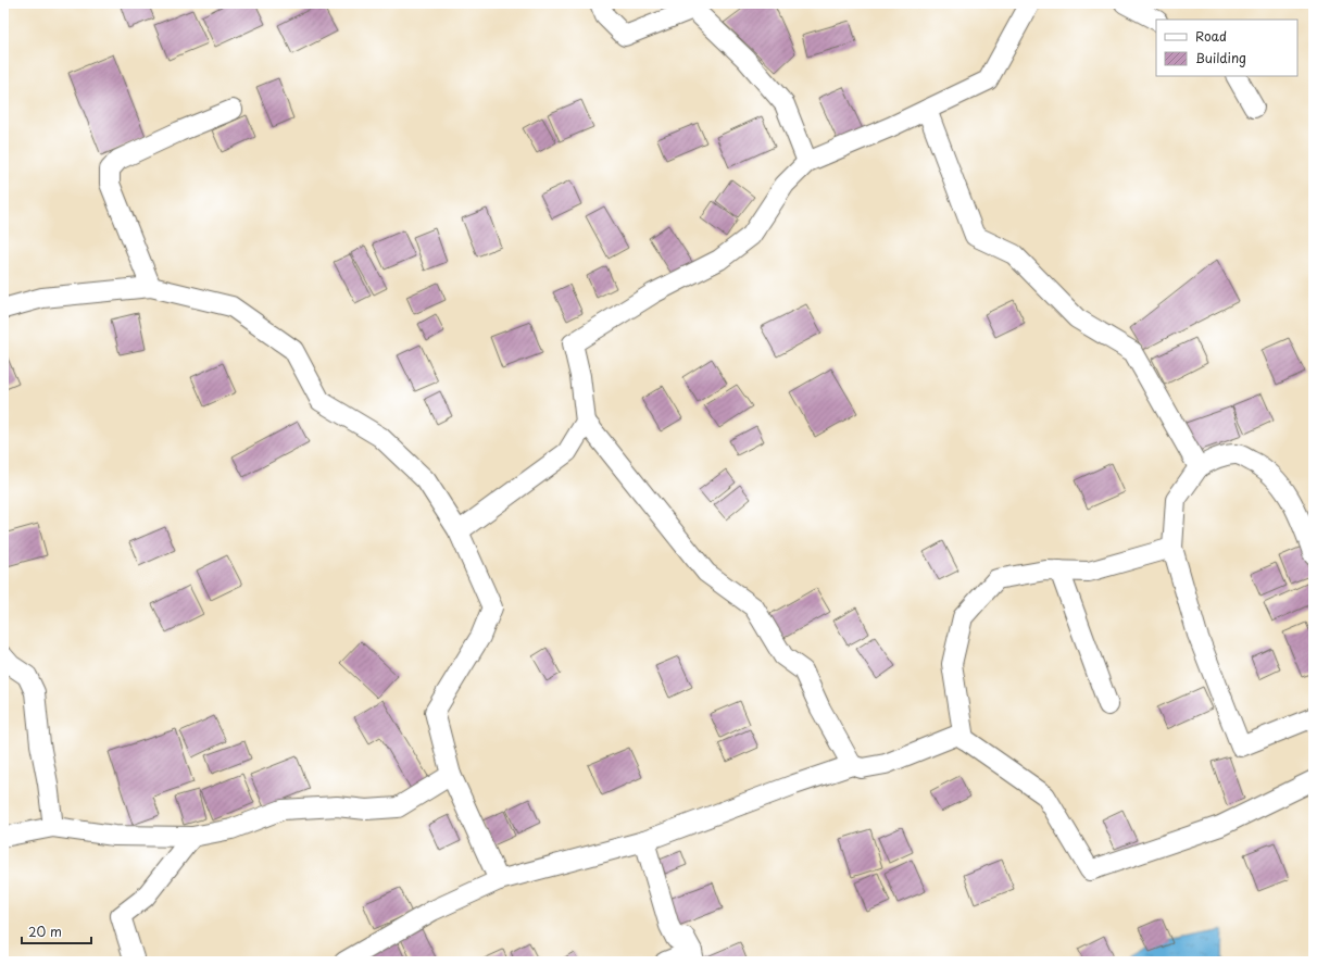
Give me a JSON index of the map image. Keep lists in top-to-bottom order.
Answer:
{
  "legend": ["Road", "Building"],
  "scale_bar": "20 m"
}
